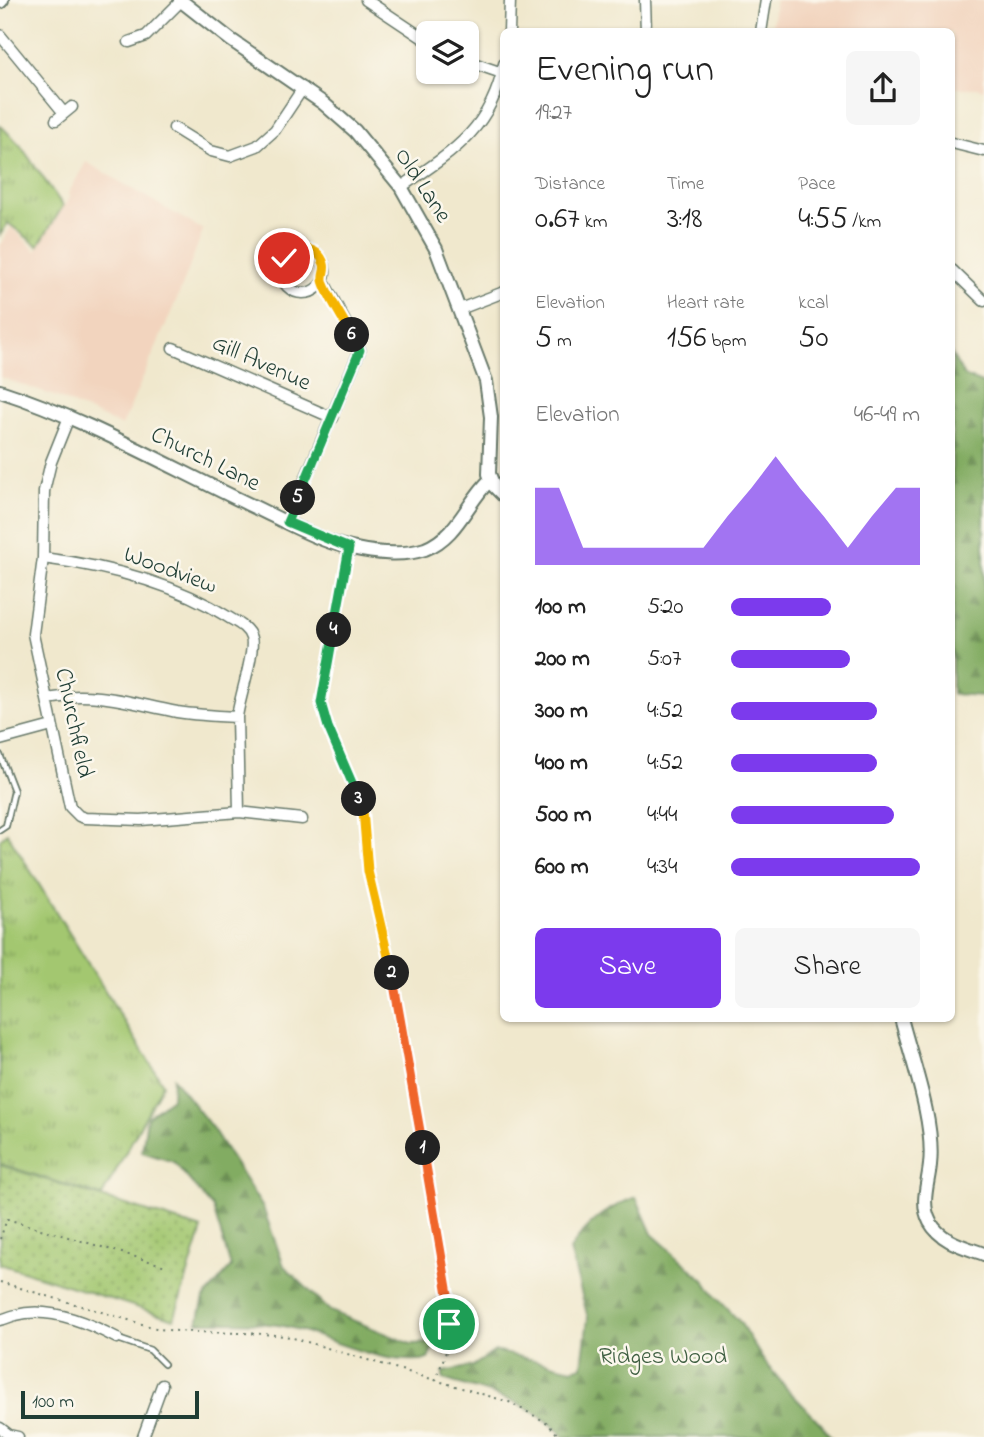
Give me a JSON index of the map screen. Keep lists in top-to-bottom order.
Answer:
{
  "streets": {
    "main road": ["Old Lane", "Church Lane"],
    "street": ["Gill Avenue", "Woodview", "Churchfield"]
  },
  "crossings": [
    ["Old Lane", "Church Lane"],
    ["Church Lane", "Churchfield"],
    ["Woodview", "Churchfield"]
  ],
  "parks": ["Ridges Wood"],
  "scale_bar": "100 m",
  "page": {
    "heading": ["Evening run", "19:27"],
    "stats": [
      ["Distance", "0.67 km"],
      ["Time", "3:18"],
      ["Pace", "4:55 /km"],
      ["Elevation", "5 m"],
      ["Heart rate", "156 bpm"],
      ["kcal", "50"]
    ],
    "pins": [
      "6",
      "5",
      "4",
      "3",
      "2",
      "1"
    ],
    "chart": ["Elevation", "46–49 m"],
    "list": [
      {
        "name": "100 m",
        "note": "5:20"
      },
      {
        "name": "200 m",
        "note": "5:07"
      },
      {
        "name": "300 m",
        "note": "4:52"
      },
      {
        "name": "400 m",
        "note": "4:52"
      },
      {
        "name": "500 m",
        "note": "4:44"
      },
      {
        "name": "600 m",
        "note": "4:34"
      }
    ],
    "buttons": ["Save", "Share"],
    "scale": "100 m"
  }
}
